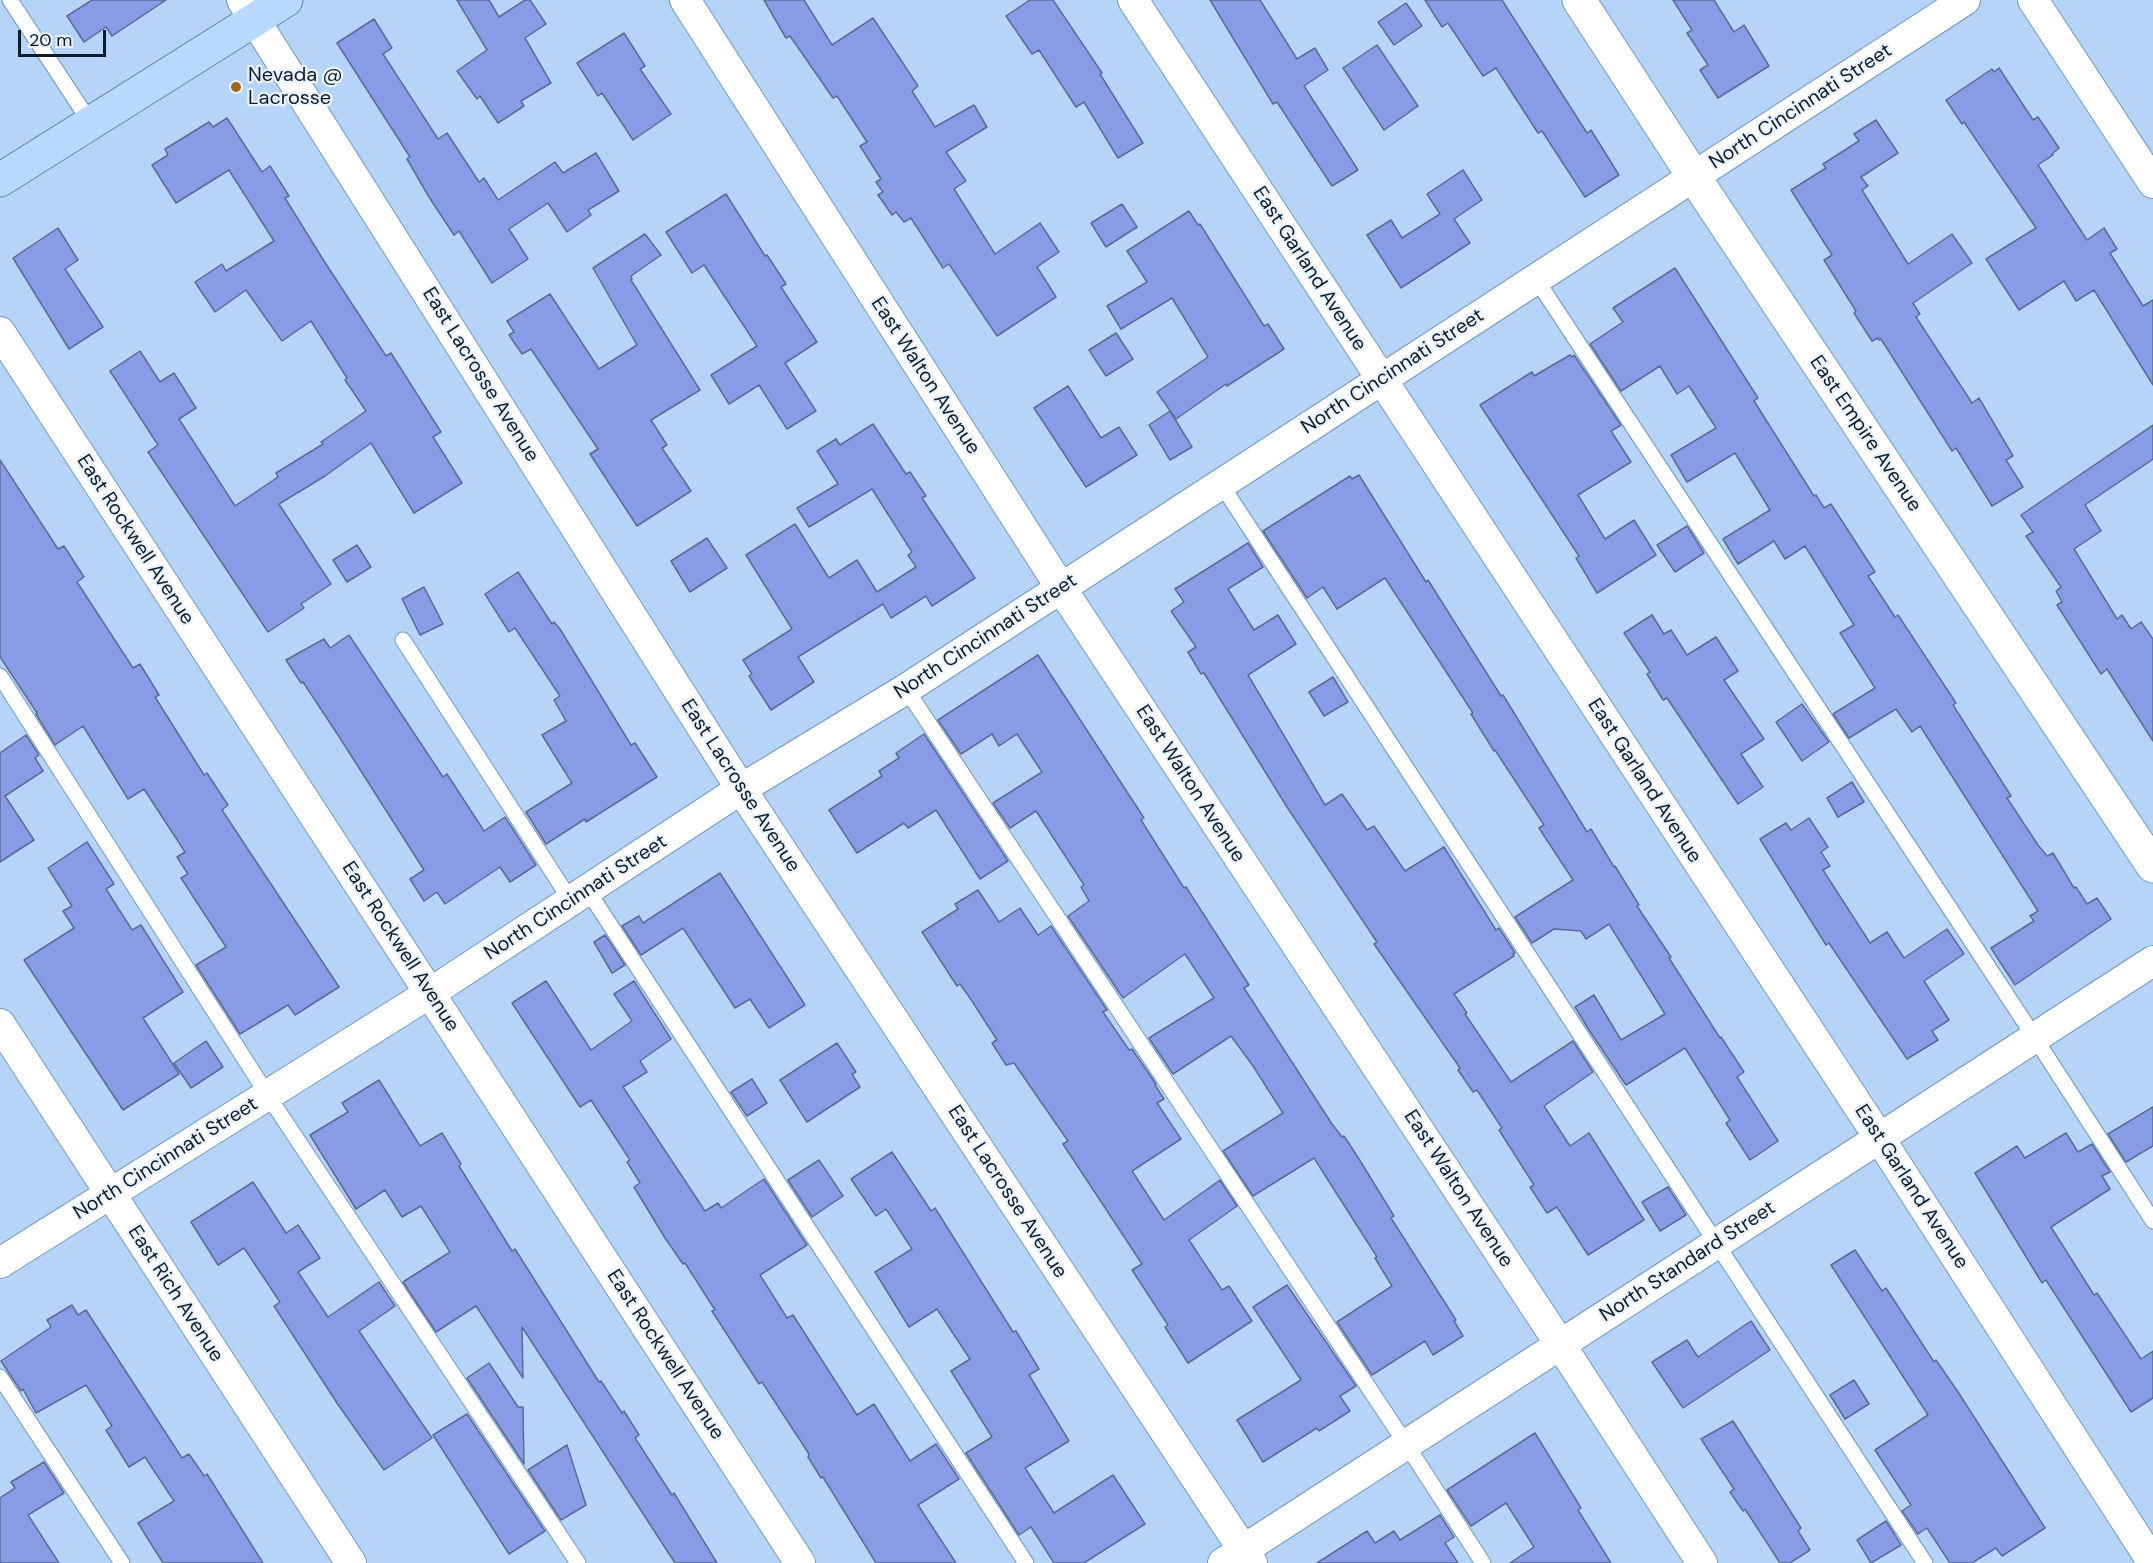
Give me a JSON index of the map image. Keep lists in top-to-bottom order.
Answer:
{
  "streets": {
    "street": [
      "North Cincinnati Street",
      "East Garland Avenue",
      "East Lacrosse Avenue",
      "East Walton Avenue",
      "East Empire Avenue",
      "East Rockwell Avenue",
      "North Standard Street",
      "East Rich Avenue"
    ]
  },
  "crossings": [
    ["North Cincinnati Street", "East Garland Avenue"],
    ["North Cincinnati Street", "East Lacrosse Avenue"],
    ["North Cincinnati Street", "East Walton Avenue"],
    ["North Cincinnati Street", "East Empire Avenue"],
    ["North Cincinnati Street", "East Rockwell Avenue"],
    ["North Cincinnati Street", "East Rich Avenue"],
    ["East Garland Avenue", "North Standard Street"],
    ["East Lacrosse Avenue", "North Standard Street"],
    ["East Walton Avenue", "North Standard Street"]
  ],
  "places": ["Nevada @ Lacrosse"],
  "scale_bar": "20 m"
}
